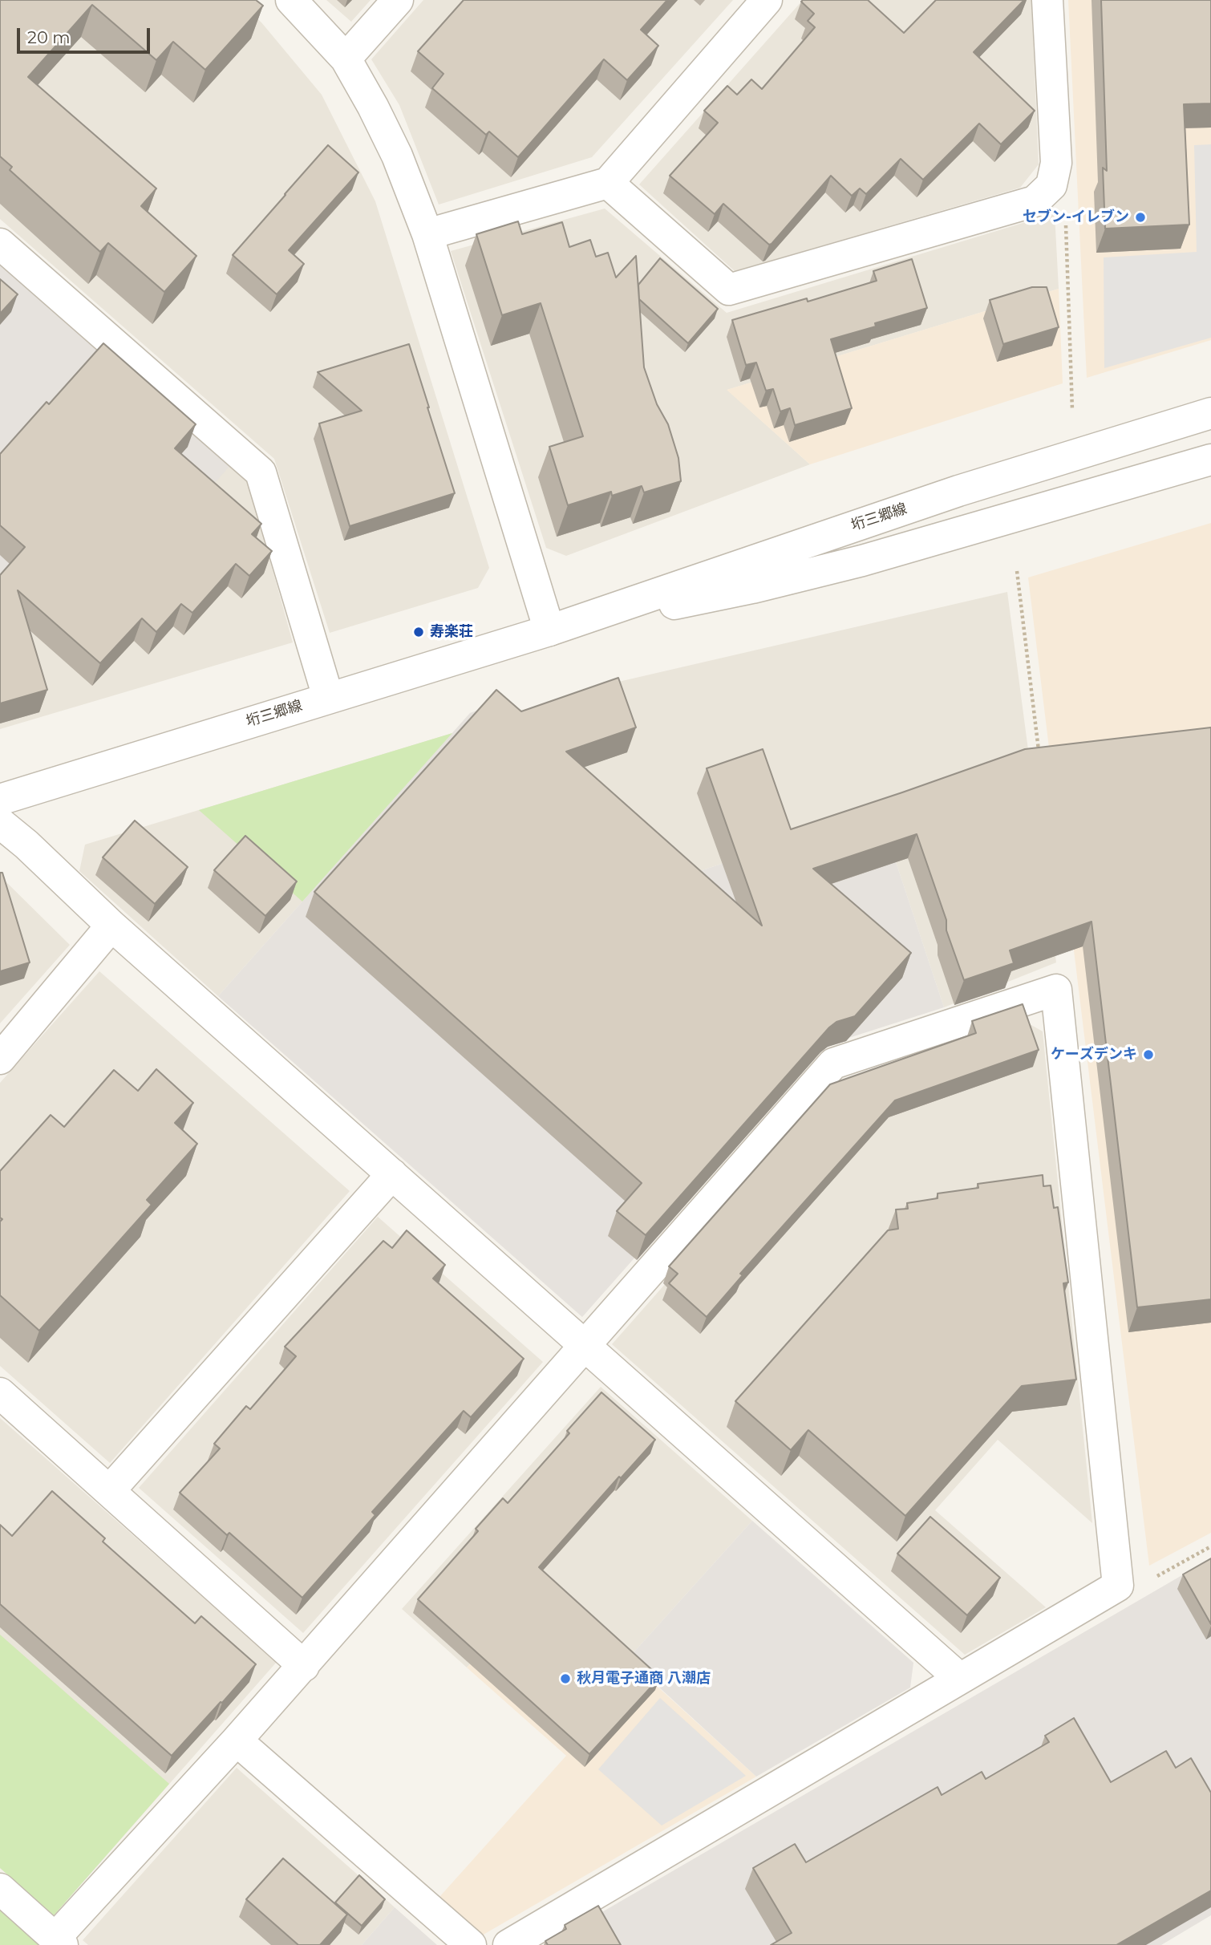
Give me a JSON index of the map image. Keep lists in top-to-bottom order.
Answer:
{
  "streets": {
    "street": ["垳三郷線"]
  },
  "places": [
    "セブン-イレブン",
    "寿楽荘",
    "ケーズデンキ",
    "秋月電子通商 八潮店"
  ],
  "scale_bar": "20 m"
}
